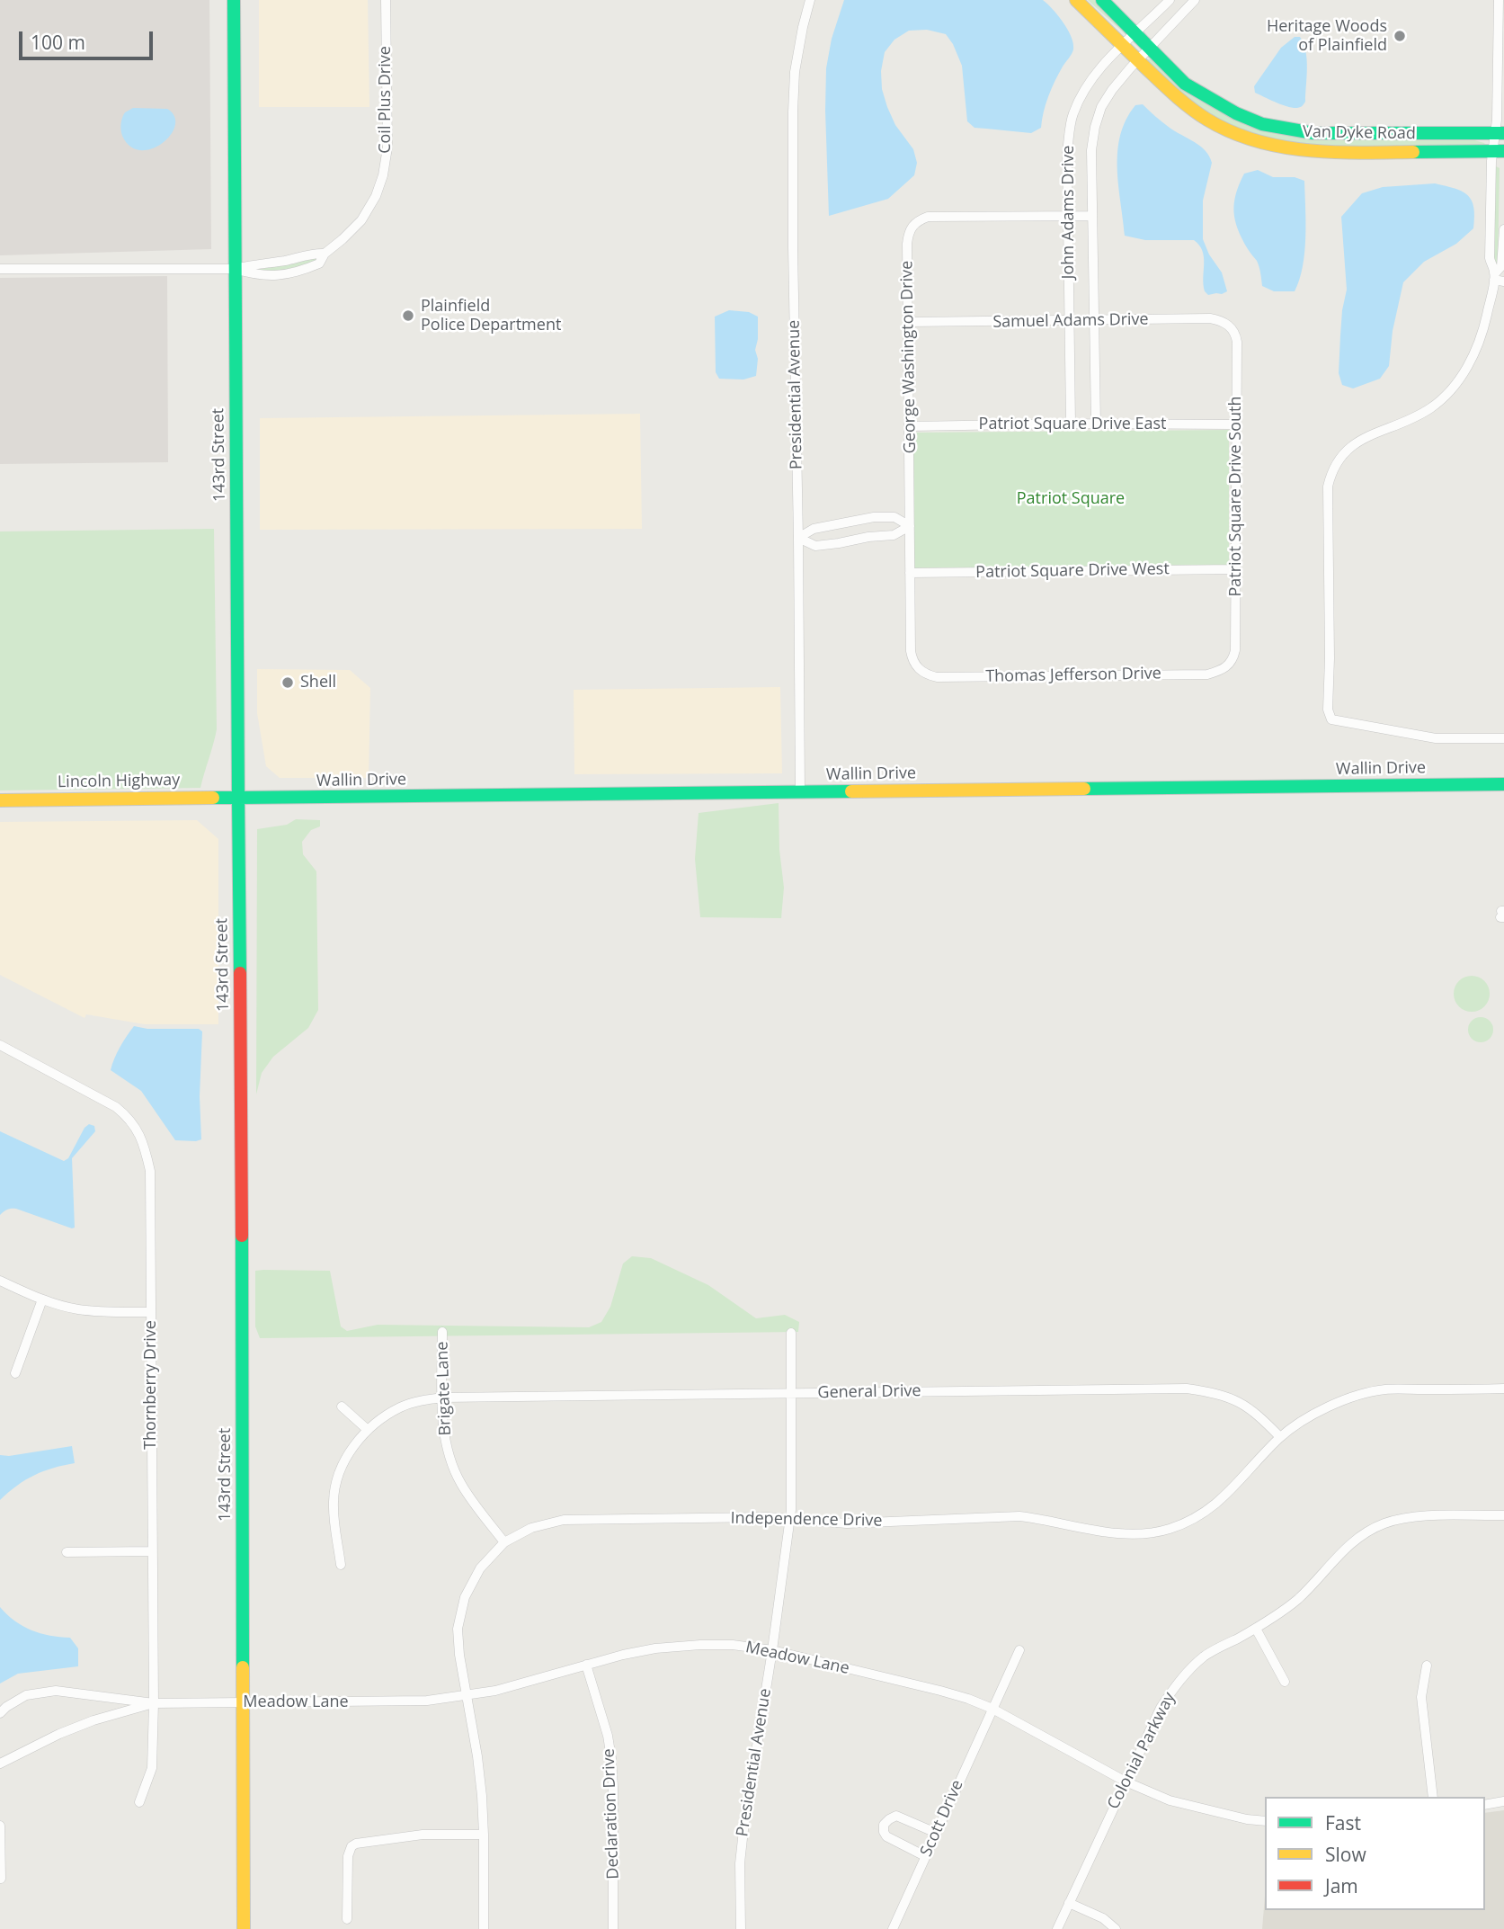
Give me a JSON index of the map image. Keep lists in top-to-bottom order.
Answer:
{
  "streets": {
    "main road": [
      "Van Dyke Road",
      "143rd Street",
      "Wallin Drive",
      "Lincoln Highway"
    ],
    "street": [
      "Coil Plus Drive",
      "John Adams Drive",
      "Samuel Adams Drive",
      "George Washington Drive",
      "Presidential Avenue",
      "Patriot Square Drive East",
      "Patriot Square Drive South",
      "Patriot Square Drive West",
      "Thomas Jefferson Drive",
      "Thornberry Drive",
      "Brigate Lane",
      "General Drive",
      "Independence Drive",
      "Meadow Lane",
      "Colonial Parkway",
      "Declaration Drive",
      "Scott Drive"
    ]
  },
  "crossings": [
    ["Coil Plus Drive", "143rd Street"],
    ["Van Dyke Road", "John Adams Drive"],
    ["John Adams Drive", "Samuel Adams Drive"],
    ["John Adams Drive", "George Washington Drive"],
    ["John Adams Drive", "Patriot Square Drive East"],
    ["Samuel Adams Drive", "George Washington Drive"],
    ["Samuel Adams Drive", "Patriot Square Drive South"],
    ["George Washington Drive", "Patriot Square Drive East"],
    ["George Washington Drive", "Patriot Square Drive West"],
    ["George Washington Drive", "Thomas Jefferson Drive"],
    ["Presidential Avenue", "Wallin Drive"],
    ["Presidential Avenue", "General Drive"],
    ["Presidential Avenue", "Independence Drive"],
    ["Presidential Avenue", "Meadow Lane"],
    ["Patriot Square Drive East", "Patriot Square Drive South"],
    ["143rd Street", "Wallin Drive"],
    ["143rd Street", "Lincoln Highway"],
    ["143rd Street", "Meadow Lane"],
    ["Patriot Square Drive South", "Patriot Square Drive West"],
    ["Patriot Square Drive South", "Thomas Jefferson Drive"],
    ["Wallin Drive", "Lincoln Highway"],
    ["Thornberry Drive", "Meadow Lane"],
    ["Brigate Lane", "General Drive"],
    ["Brigate Lane", "Independence Drive"],
    ["General Drive", "Independence Drive"],
    ["Independence Drive", "Meadow Lane"],
    ["Meadow Lane", "Colonial Parkway"],
    ["Meadow Lane", "Declaration Drive"],
    ["Meadow Lane", "Scott Drive"]
  ],
  "parks": ["Patriot Square"],
  "places": ["Heritage Woods of Plainfield", "Plainfield Police Department", "Shell"],
  "legend": ["Fast", "Slow", "Jam"],
  "scale_bar": "100 m"
}
